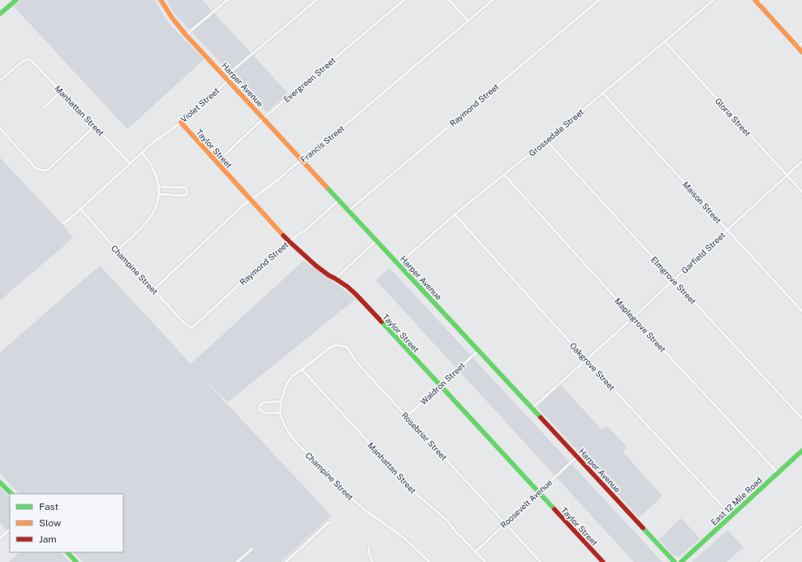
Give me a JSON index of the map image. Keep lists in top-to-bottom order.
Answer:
{
  "streets": {
    "main road": ["Harper Avenue", "Taylor Street", "East 12 Mile Road"],
    "street": [
      "Evergreen Street",
      "Violet Street",
      "Raymond Street",
      "Manhattan Street",
      "Gloria Street",
      "Grossedale Street",
      "Francis Street",
      "Maison Street",
      "Garfield Street",
      "Champine Street",
      "Elmgrove Street",
      "Maplegrove Street",
      "Oakgrove Street",
      "Waldron Street",
      "Rosebriar Street",
      "Roosevelt Avenue"
    ]
  },
  "crossings": [
    ["Evergreen Street", "Harper Avenue"],
    ["Evergreen Street", "Taylor Street"],
    ["Harper Avenue", "Violet Street"],
    ["Harper Avenue", "Raymond Street"],
    ["Harper Avenue", "Grossedale Street"],
    ["Harper Avenue", "Francis Street"],
    ["Harper Avenue", "Garfield Street"],
    ["Harper Avenue", "Waldron Street"],
    ["Harper Avenue", "Roosevelt Avenue"],
    ["Violet Street", "Manhattan Street"],
    ["Violet Street", "Taylor Street"],
    ["Violet Street", "Champine Street"],
    ["Raymond Street", "Taylor Street"],
    ["Raymond Street", "Champine Street"],
    ["Manhattan Street", "Champine Street"],
    ["Manhattan Street", "Rosebriar Street"],
    ["Manhattan Street", "Roosevelt Avenue"],
    ["Gloria Street", "Grossedale Street"],
    ["Gloria Street", "Garfield Street"],
    ["Grossedale Street", "Maison Street"],
    ["Grossedale Street", "Elmgrove Street"],
    ["Grossedale Street", "Maplegrove Street"],
    ["Grossedale Street", "Oakgrove Street"],
    ["Francis Street", "Taylor Street"],
    ["Francis Street", "Champine Street"],
    ["Taylor Street", "Waldron Street"],
    ["Taylor Street", "Roosevelt Avenue"],
    ["Maison Street", "Garfield Street"],
    ["Garfield Street", "Elmgrove Street"],
    ["Garfield Street", "Maplegrove Street"],
    ["Garfield Street", "Oakgrove Street"],
    ["Champine Street", "Rosebriar Street"],
    ["Maplegrove Street", "East 12 Mile Road"],
    ["Oakgrove Street", "East 12 Mile Road"],
    ["Waldron Street", "Rosebriar Street"],
    ["Rosebriar Street", "Roosevelt Avenue"]
  ],
  "legend": ["Fast", "Slow", "Jam"]
}
